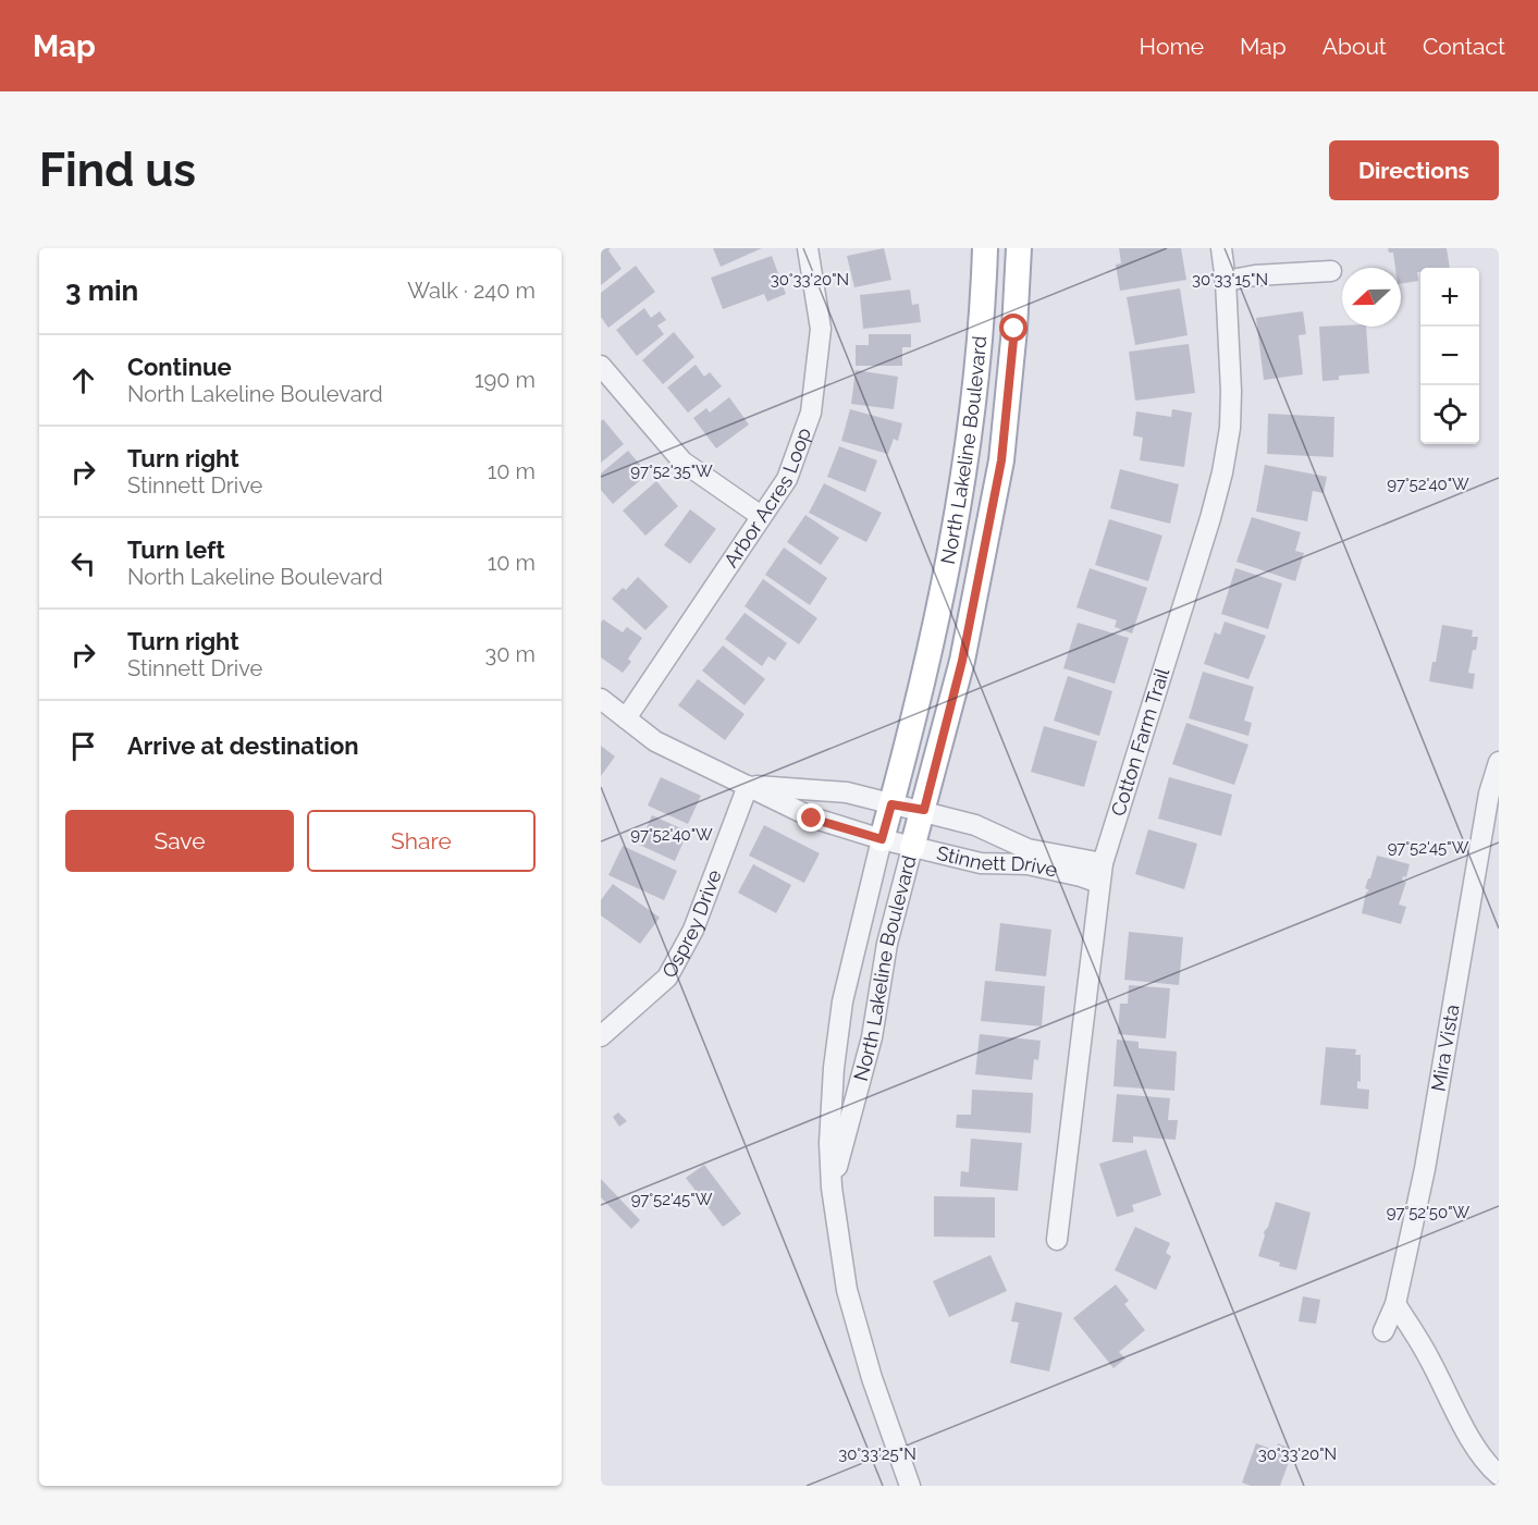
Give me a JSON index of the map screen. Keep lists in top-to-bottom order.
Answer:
{
  "streets": {
    "main road": ["North Lakeline Boulevard"],
    "street": [
      "Arbor Acres Loop",
      "Cotton Farm Trail",
      "Stinnett Drive",
      "Osprey Drive",
      "Mira Vista"
    ]
  },
  "crossings": [
    ["North Lakeline Boulevard", "Stinnett Drive"],
    ["Arbor Acres Loop", "Stinnett Drive"],
    ["Cotton Farm Trail", "Stinnett Drive"],
    ["Stinnett Drive", "Osprey Drive"]
  ],
  "north": "left",
  "page": {
    "header": "Map",
    "nav": [
      "Home",
      "Map",
      "About",
      "Contact"
    ],
    "buttons": [
      "Directions",
      ["Save", "Share"]
    ],
    "title": "Find us",
    "heading": ["3 min", "Walk · 240 m"],
    "map_buttons": ["+", "−"],
    "list": [
      ["Continue", "North Lakeline Boulevard", "190 m"],
      ["Turn right", "Stinnett Drive", "10 m"],
      ["Turn left", "North Lakeline Boulevard", "10 m"],
      ["Turn right", "Stinnett Drive", "30 m"],
      "Arrive at destination"
    ]
  },
  "coordinates": [
    "30°33'20\"N",
    "30°33'15\"N",
    "97°52'35\"W",
    "97°52'40\"W",
    "97°52'45\"W",
    "97°52'50\"W",
    "30°33'25\"N"
  ]
}
